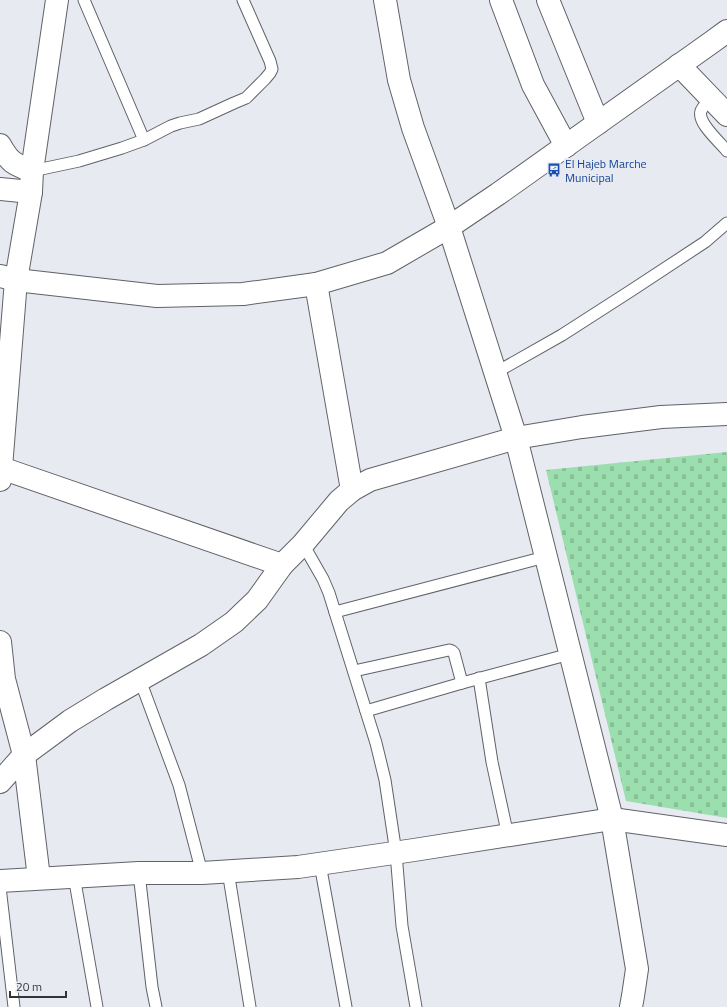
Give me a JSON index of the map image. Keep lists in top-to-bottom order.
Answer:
{
  "places": {
    "bus stop": ["El Hajeb Marche Municipal"]
  },
  "scale_bar": "20 m"
}
